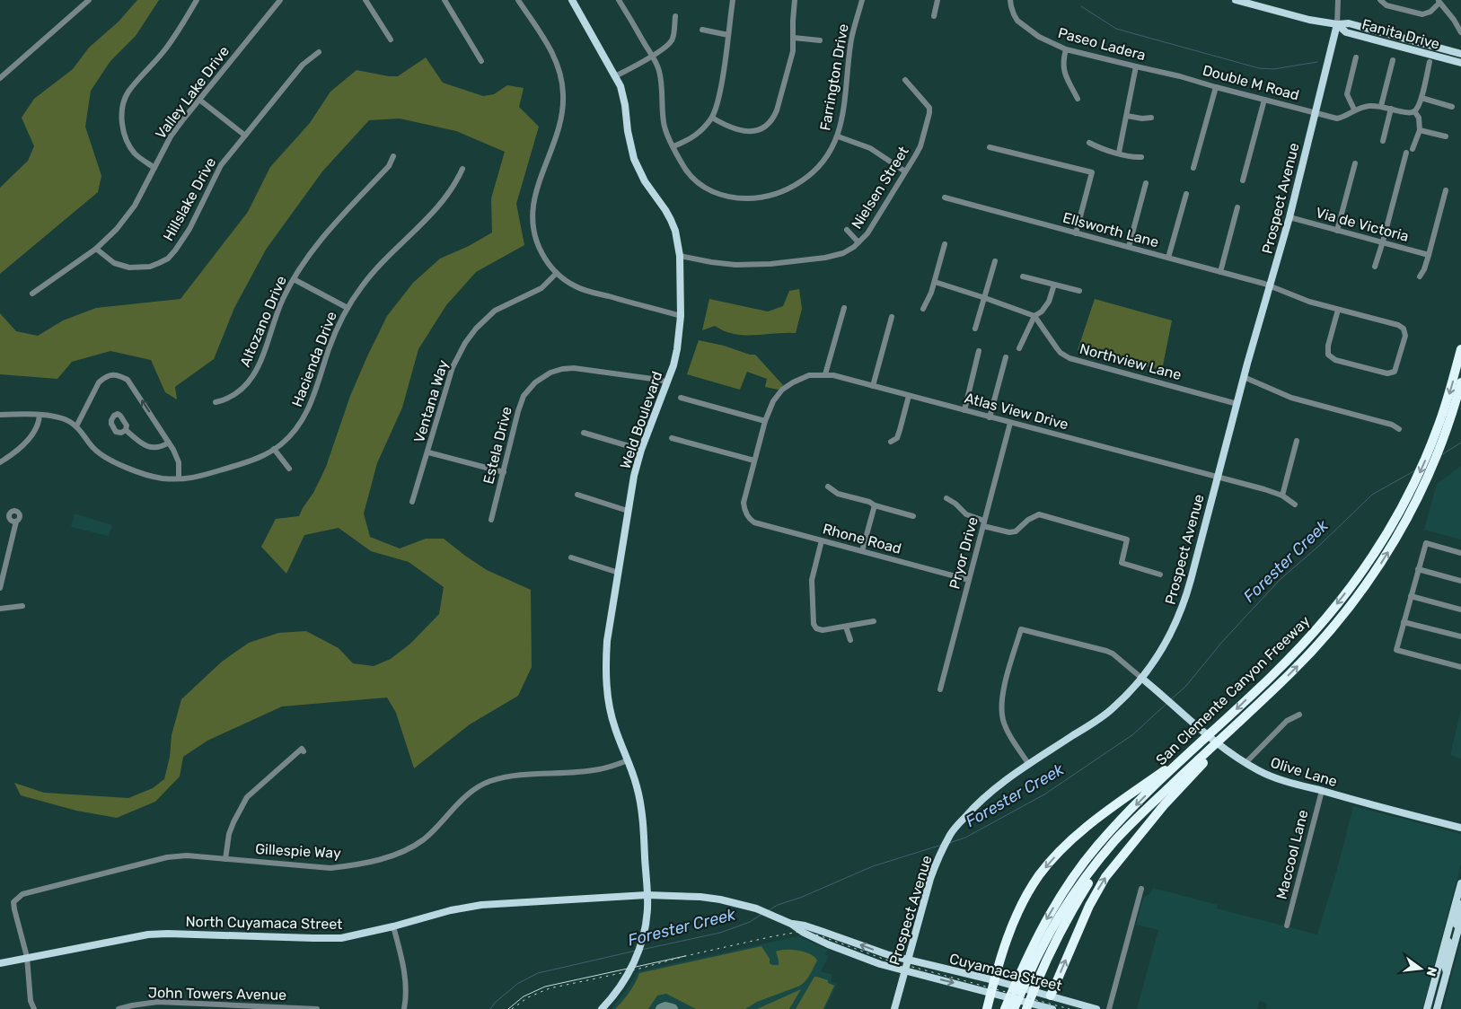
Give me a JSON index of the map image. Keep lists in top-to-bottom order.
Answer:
{
  "streets": {
    "highway": ["San Clemente Canyon Freeway"],
    "main road": [
      "Fanita Drive",
      "Prospect Avenue",
      "Weld Boulevard",
      "Olive Lane",
      "North Cuyamaca Street",
      "Cuyamaca Street"
    ],
    "street": [
      "Paseo Ladera",
      "Farrington Drive",
      "Double M Road",
      "Valley Lake Drive",
      "Nielsen Street",
      "Hillslake Drive",
      "Via de Victoria",
      "Ellsworth Lane",
      "Altozano Drive",
      "Hacienda Drive",
      "Northview Lane",
      "Ventana Way",
      "Atlas View Drive",
      "Estela Drive",
      "Rhone Road",
      "Pryor Drive",
      "Gillespie Way",
      "Maccool Lane",
      "John Towers Avenue"
    ]
  },
  "crossings": [
    ["Fanita Drive", "Prospect Avenue"],
    ["Paseo Ladera", "Double M Road"],
    ["Double M Road", "Prospect Avenue"],
    ["Valley Lake Drive", "Hillslake Drive"],
    ["Nielsen Street", "Weld Boulevard"],
    ["Prospect Avenue", "Via de Victoria"],
    ["Prospect Avenue", "Ellsworth Lane"],
    ["Prospect Avenue", "Northview Lane"],
    ["Prospect Avenue", "Atlas View Drive"],
    ["Prospect Avenue", "Olive Lane"],
    ["Prospect Avenue", "North Cuyamaca Street"],
    ["Prospect Avenue", "Cuyamaca Street"],
    ["Atlas View Drive", "Rhone Road"],
    ["Atlas View Drive", "Pryor Drive"],
    ["Weld Boulevard", "Estela Drive"],
    ["Weld Boulevard", "Gillespie Way"],
    ["Weld Boulevard", "North Cuyamaca Street"],
    ["Rhone Road", "Pryor Drive"],
    ["Olive Lane", "Maccool Lane"],
    ["Gillespie Way", "North Cuyamaca Street"],
    ["North Cuyamaca Street", "Cuyamaca Street"]
  ],
  "water": ["Forester Creek"],
  "north": "right"
}
